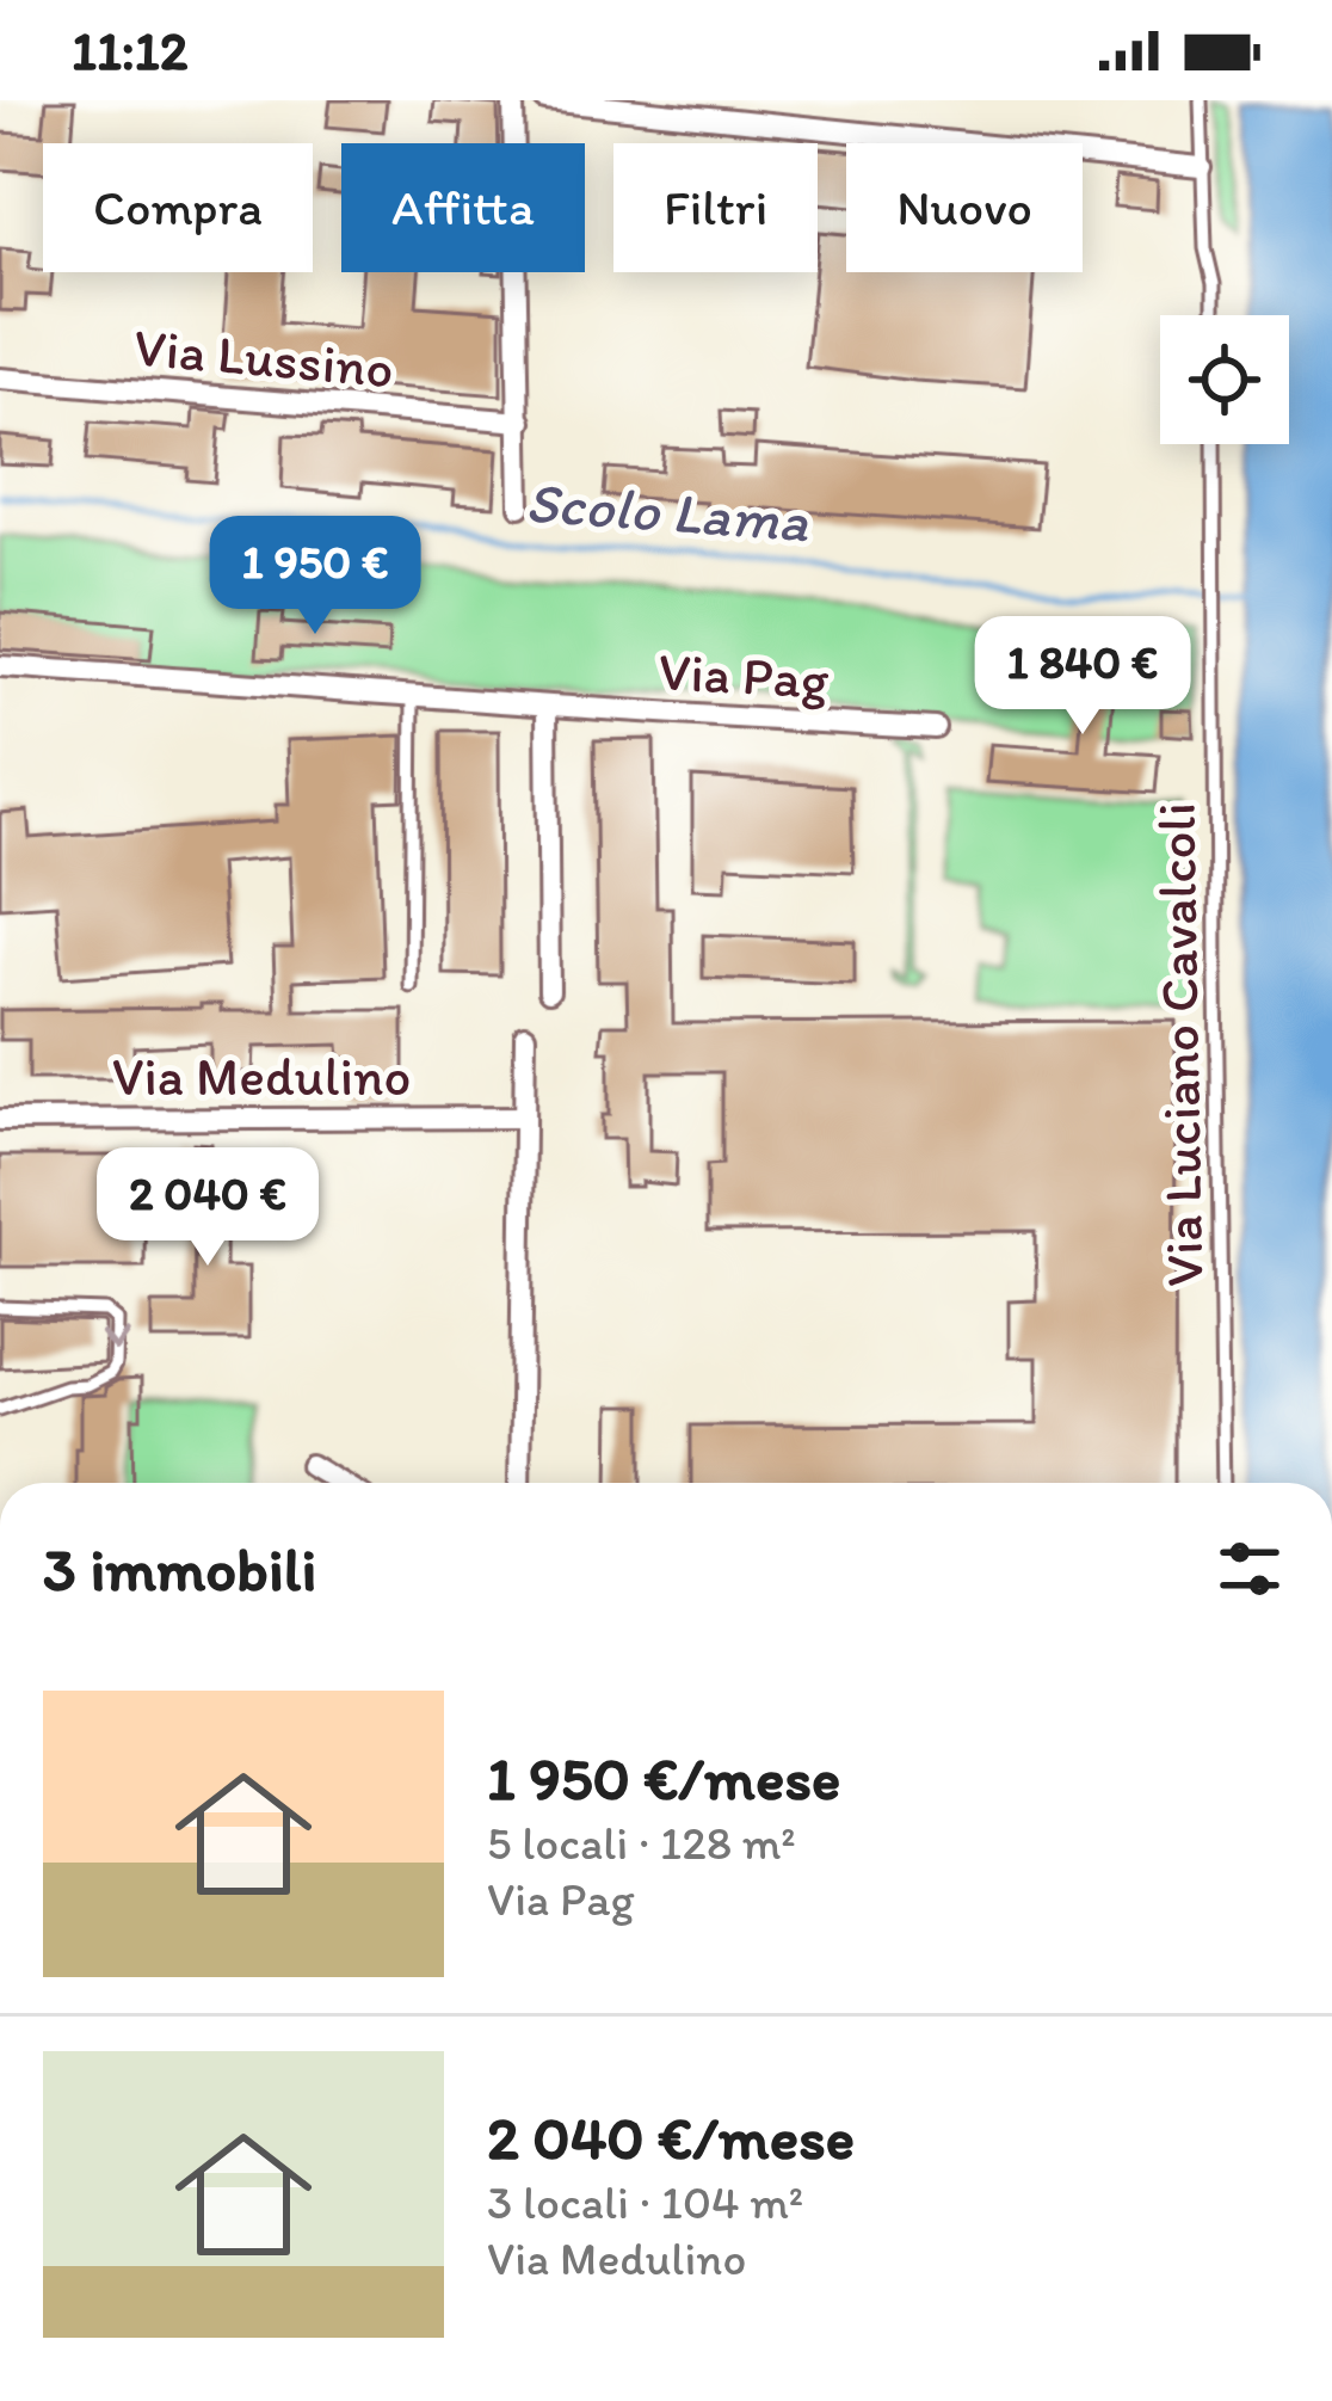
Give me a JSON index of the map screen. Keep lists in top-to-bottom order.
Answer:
{
  "streets": {
    "street": ["Via Lussino", "Via Pag", "Via Medulino"],
    "lane": ["Via Luciano Cavalcoli"]
  },
  "water": ["Scolo Lama"],
  "page": {
    "status": "11:12",
    "chip": [
      "Compra",
      "Affitta",
      "Filtri",
      "Nuovo"
    ],
    "price": ["1 950 €", "1 840 €", "2 040 €"],
    "heading": "3 immobili",
    "list": [
      {
        "name": "1 950 €/mese",
        "note": "5 locali · 128 m² · Via Pag"
      },
      {
        "name": "2 040 €/mese",
        "note": "3 locali · 104 m² · Via Medulino"
      }
    ]
  }
}
